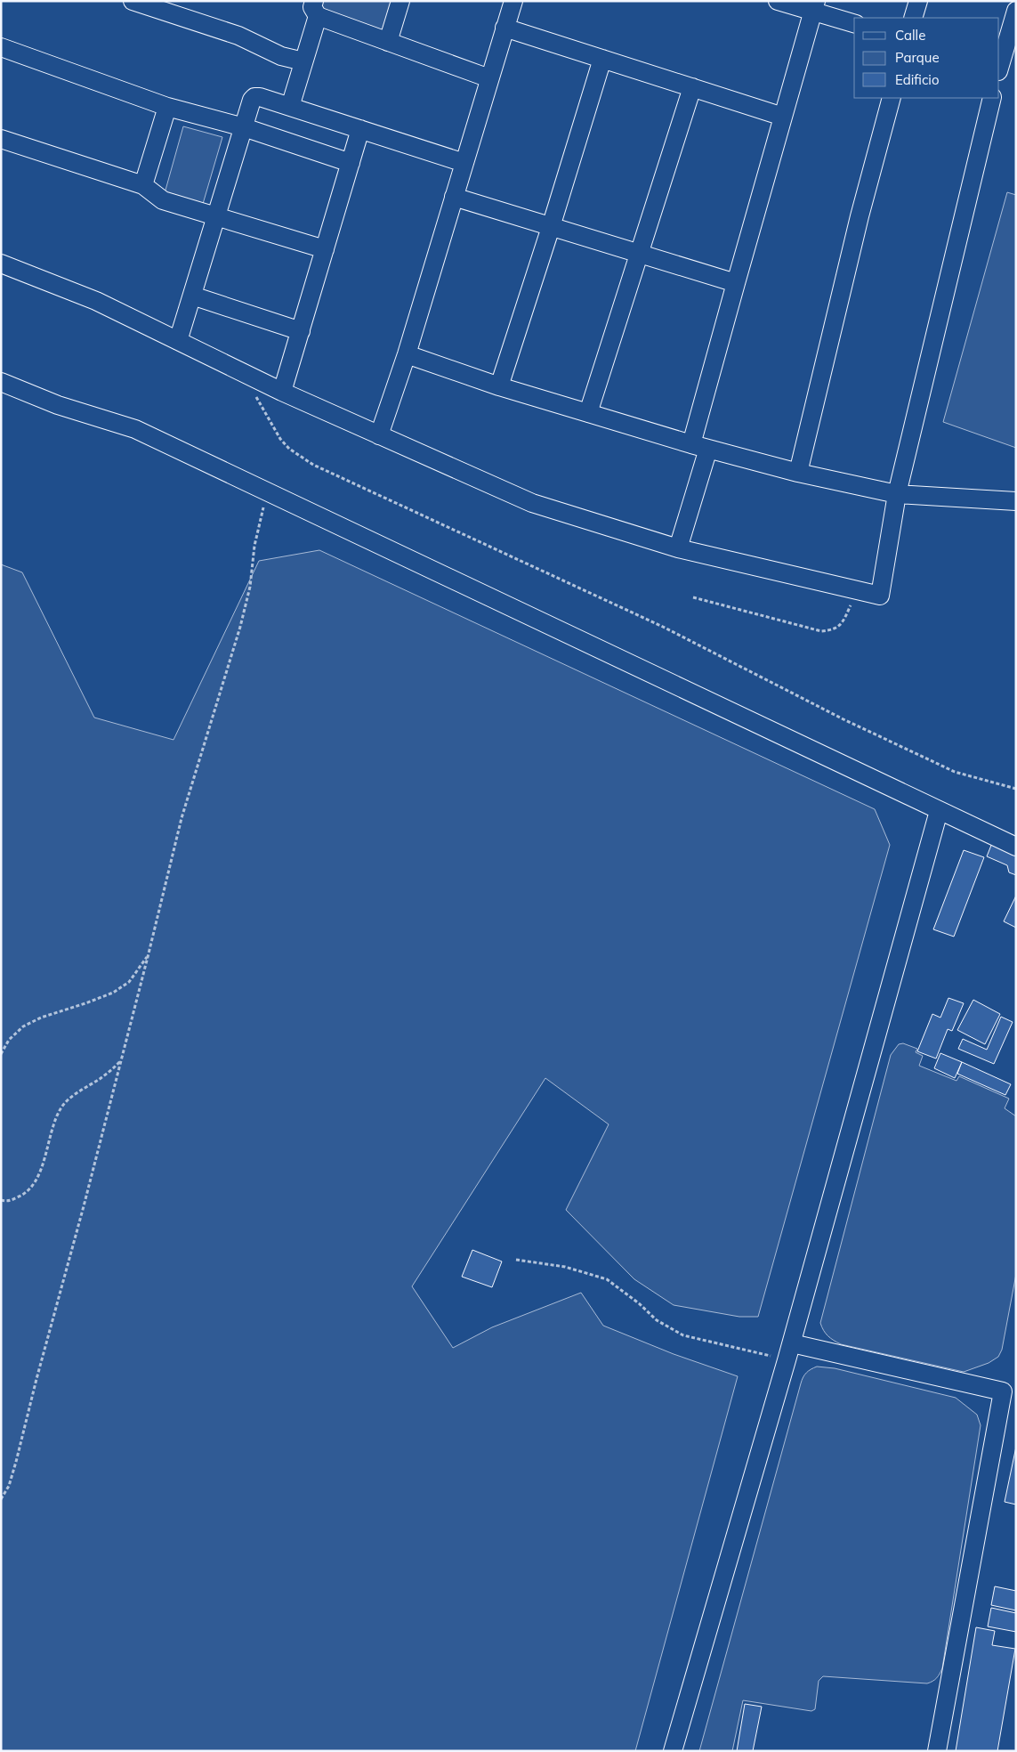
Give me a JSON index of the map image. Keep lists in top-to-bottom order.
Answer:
{
  "legend": ["Calle", "Parque", "Edificio"]
}
